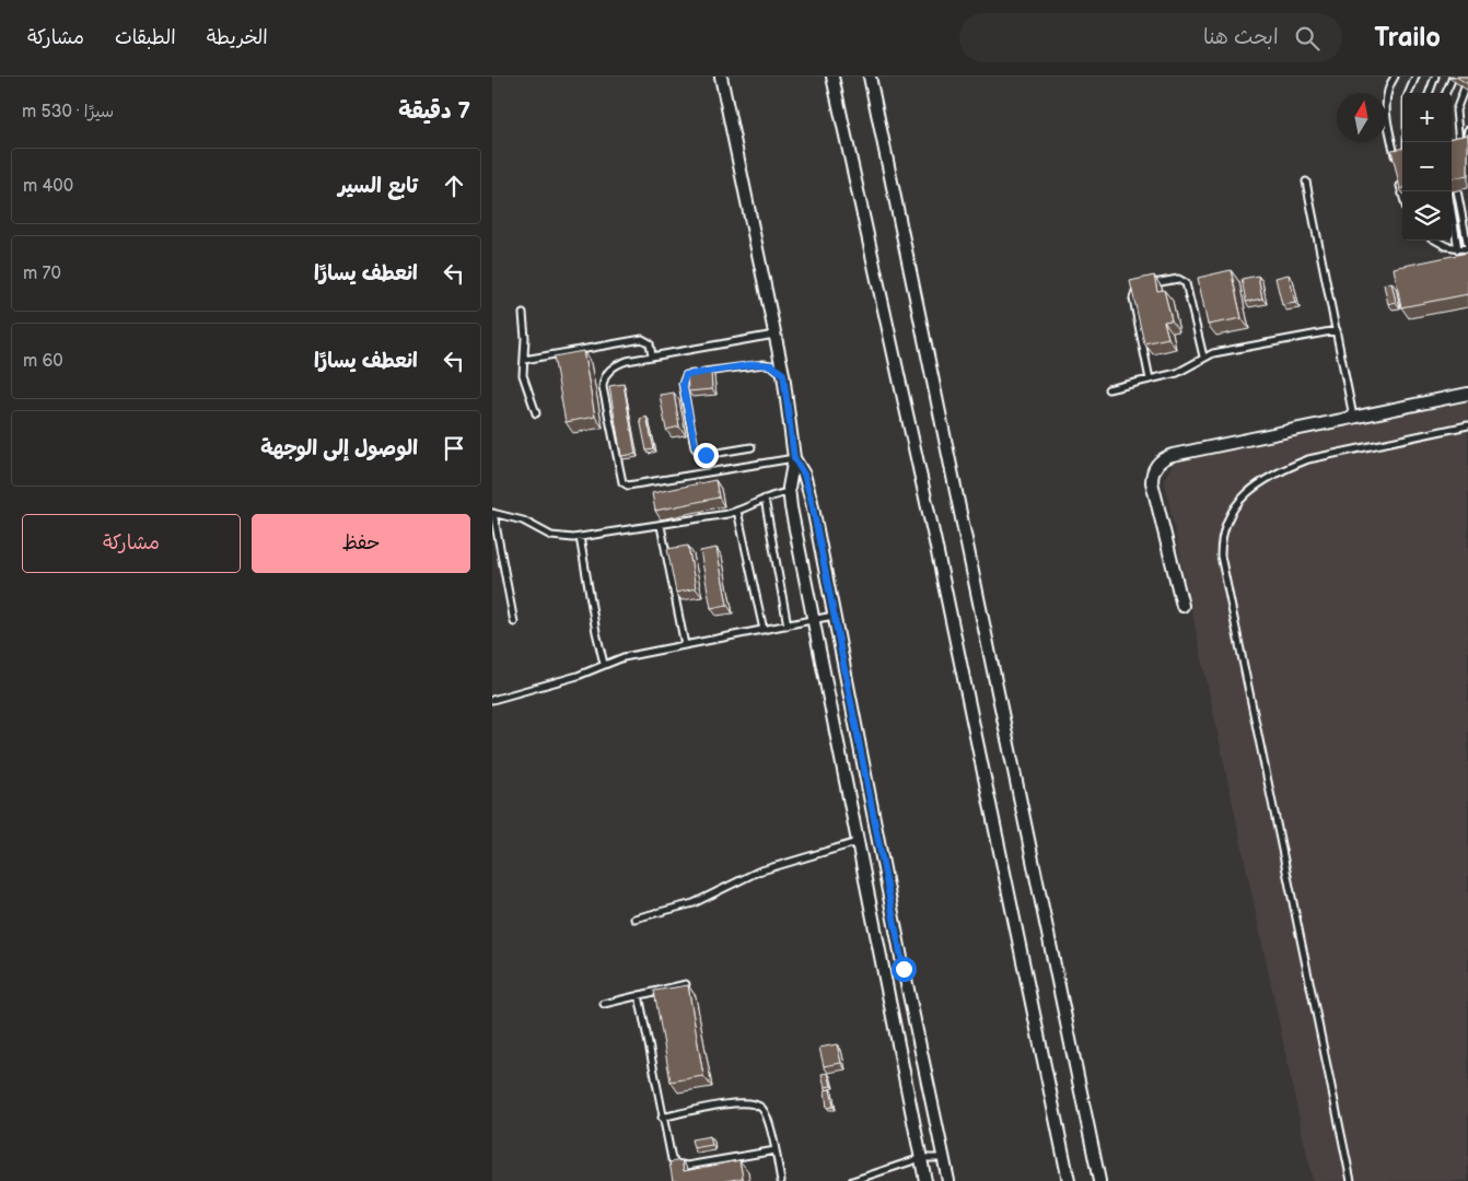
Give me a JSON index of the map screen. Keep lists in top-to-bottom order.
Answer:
{
  "north": "top",
  "page": {
    "header": "Trailo",
    "search": "ابحث هنا",
    "nav": ["الخريطة", "الطبقات", "مشاركة"],
    "heading": ["7 دقيقة", "سيرًا · 530 m"],
    "map_buttons": ["+", "−"],
    "list": [
      ["تابع السير", "400 m"],
      ["انعطف يسارًا", "70 m"],
      ["انعطف يسارًا", "60 m"],
      "الوصول إلى الوجهة"
    ],
    "buttons": ["حفظ", "مشاركة"]
  }
}
